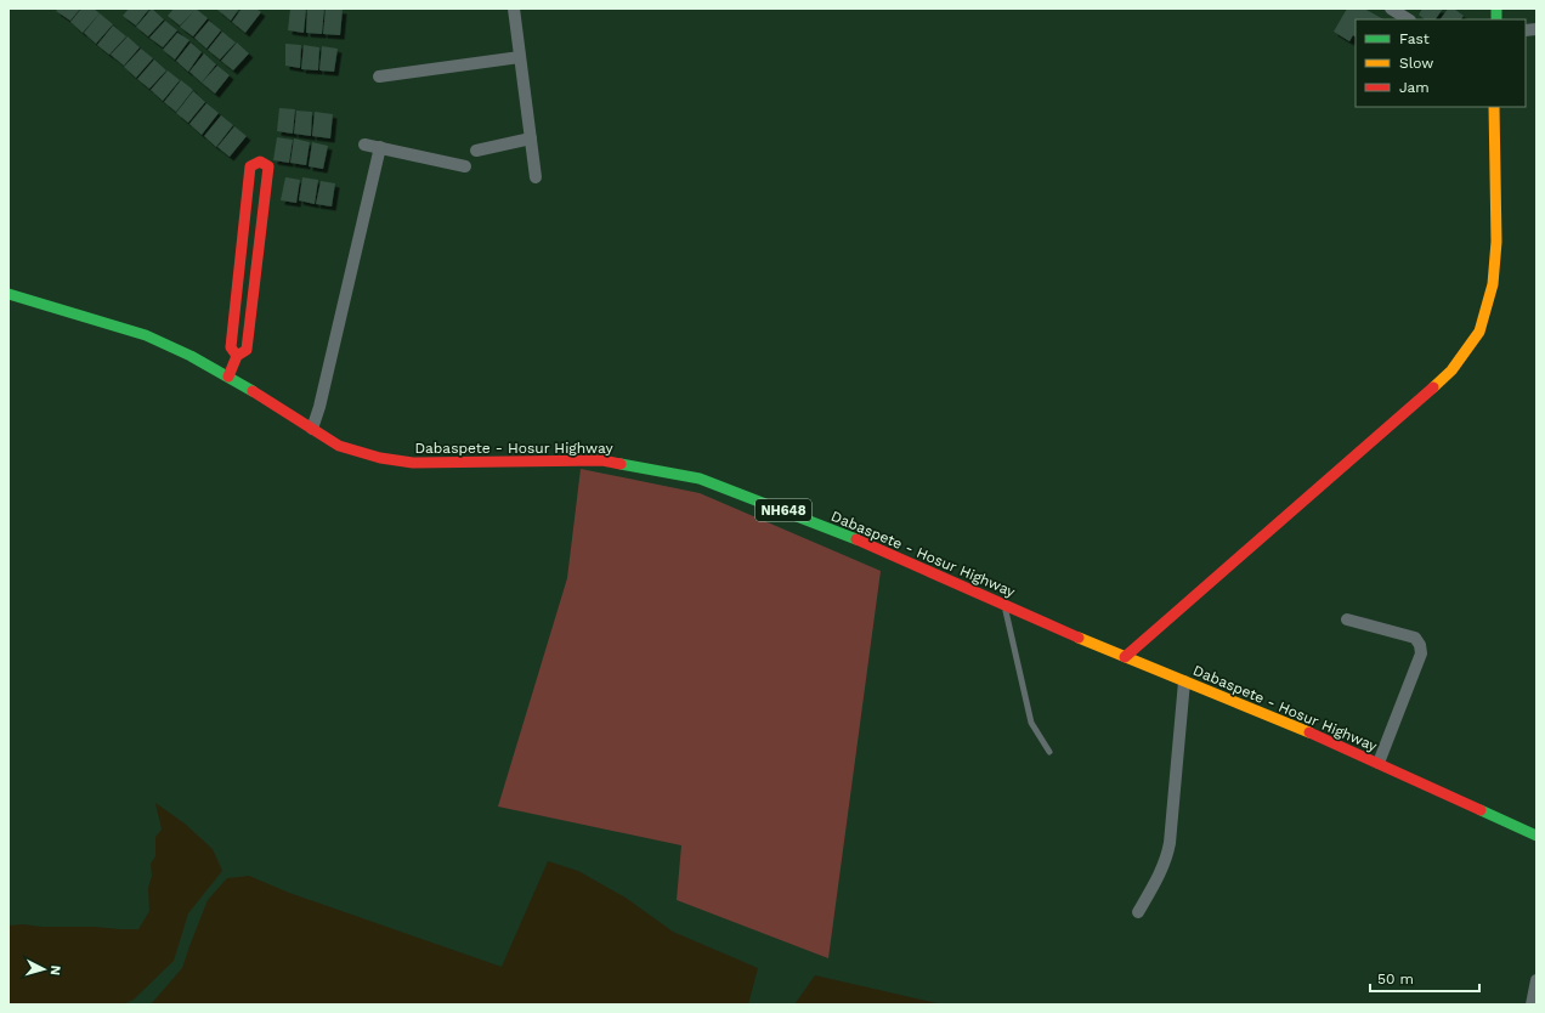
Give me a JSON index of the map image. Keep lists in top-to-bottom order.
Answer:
{
  "streets": {
    "main road": ["Dabaspete - Hosur Highway", "NH648"]
  },
  "legend": ["Fast", "Slow", "Jam"],
  "scale_bar": "50 m",
  "north": "right"
}
